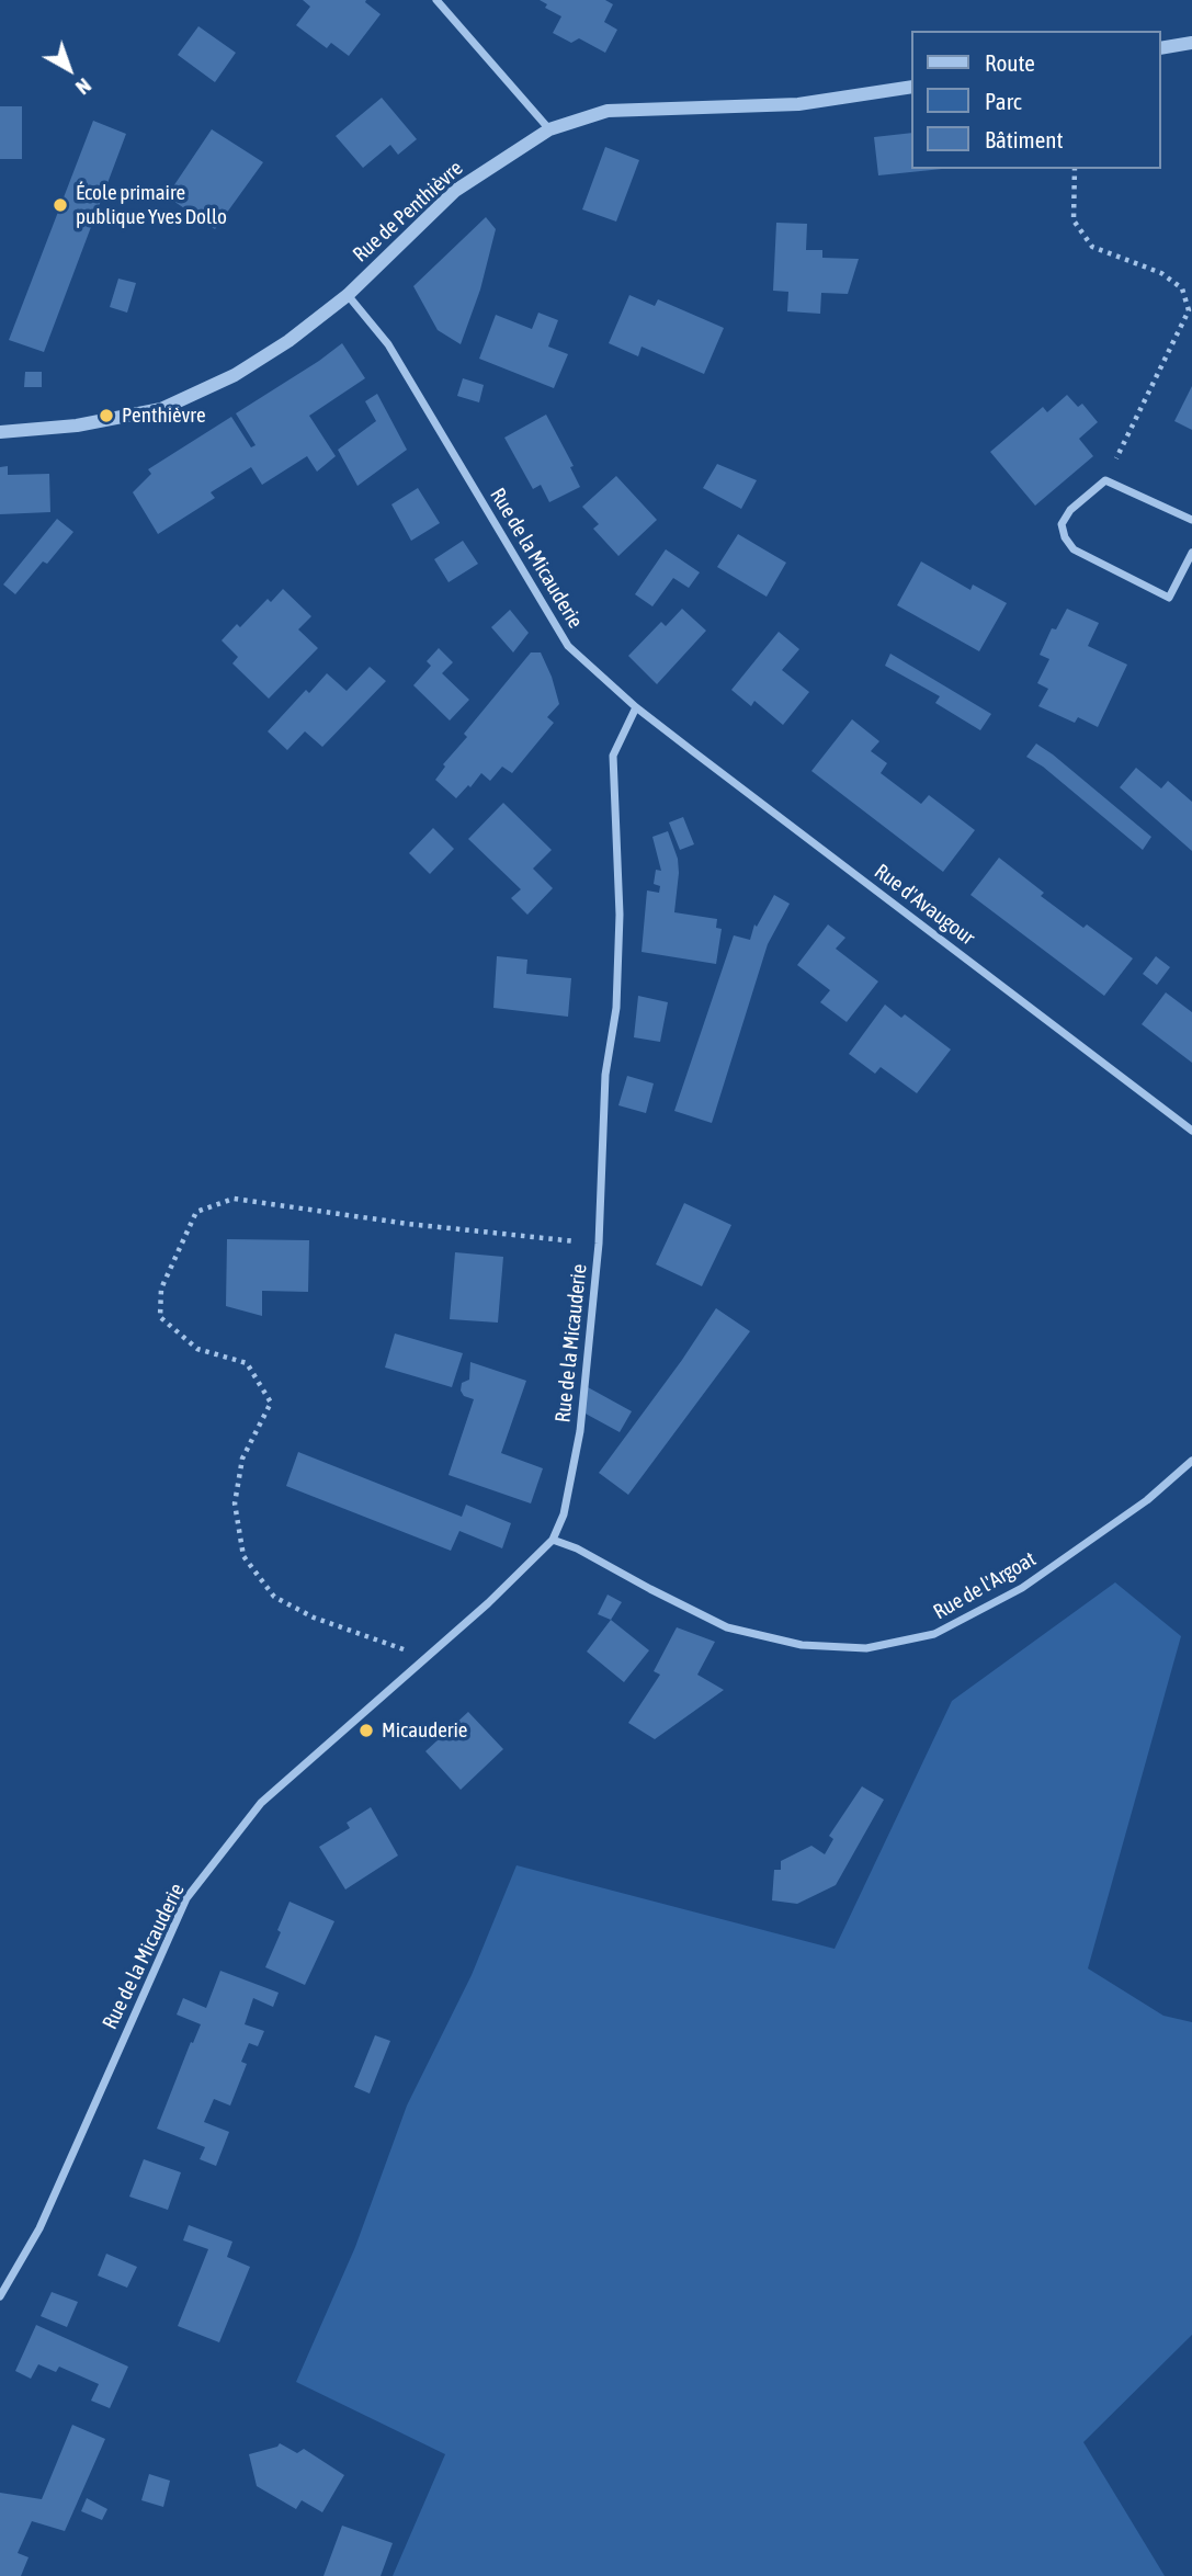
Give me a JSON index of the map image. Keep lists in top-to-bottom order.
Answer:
{
  "streets": {
    "street": [
      "Rue de Penthièvre",
      "Rue de la Micauderie",
      "Rue d'Avaugour",
      "Rue de l'Argoat"
    ]
  },
  "crossings": [
    ["Rue de Penthièvre", "Rue de la Micauderie"],
    ["Rue de la Micauderie", "Rue d'Avaugour"],
    ["Rue de la Micauderie", "Rue de l'Argoat"]
  ],
  "places": ["École primaire publique Yves Dollo", "Penthièvre", "Micauderie"],
  "legend": ["Route", "Parc", "Bâtiment"],
  "north": "bottom right"
}
